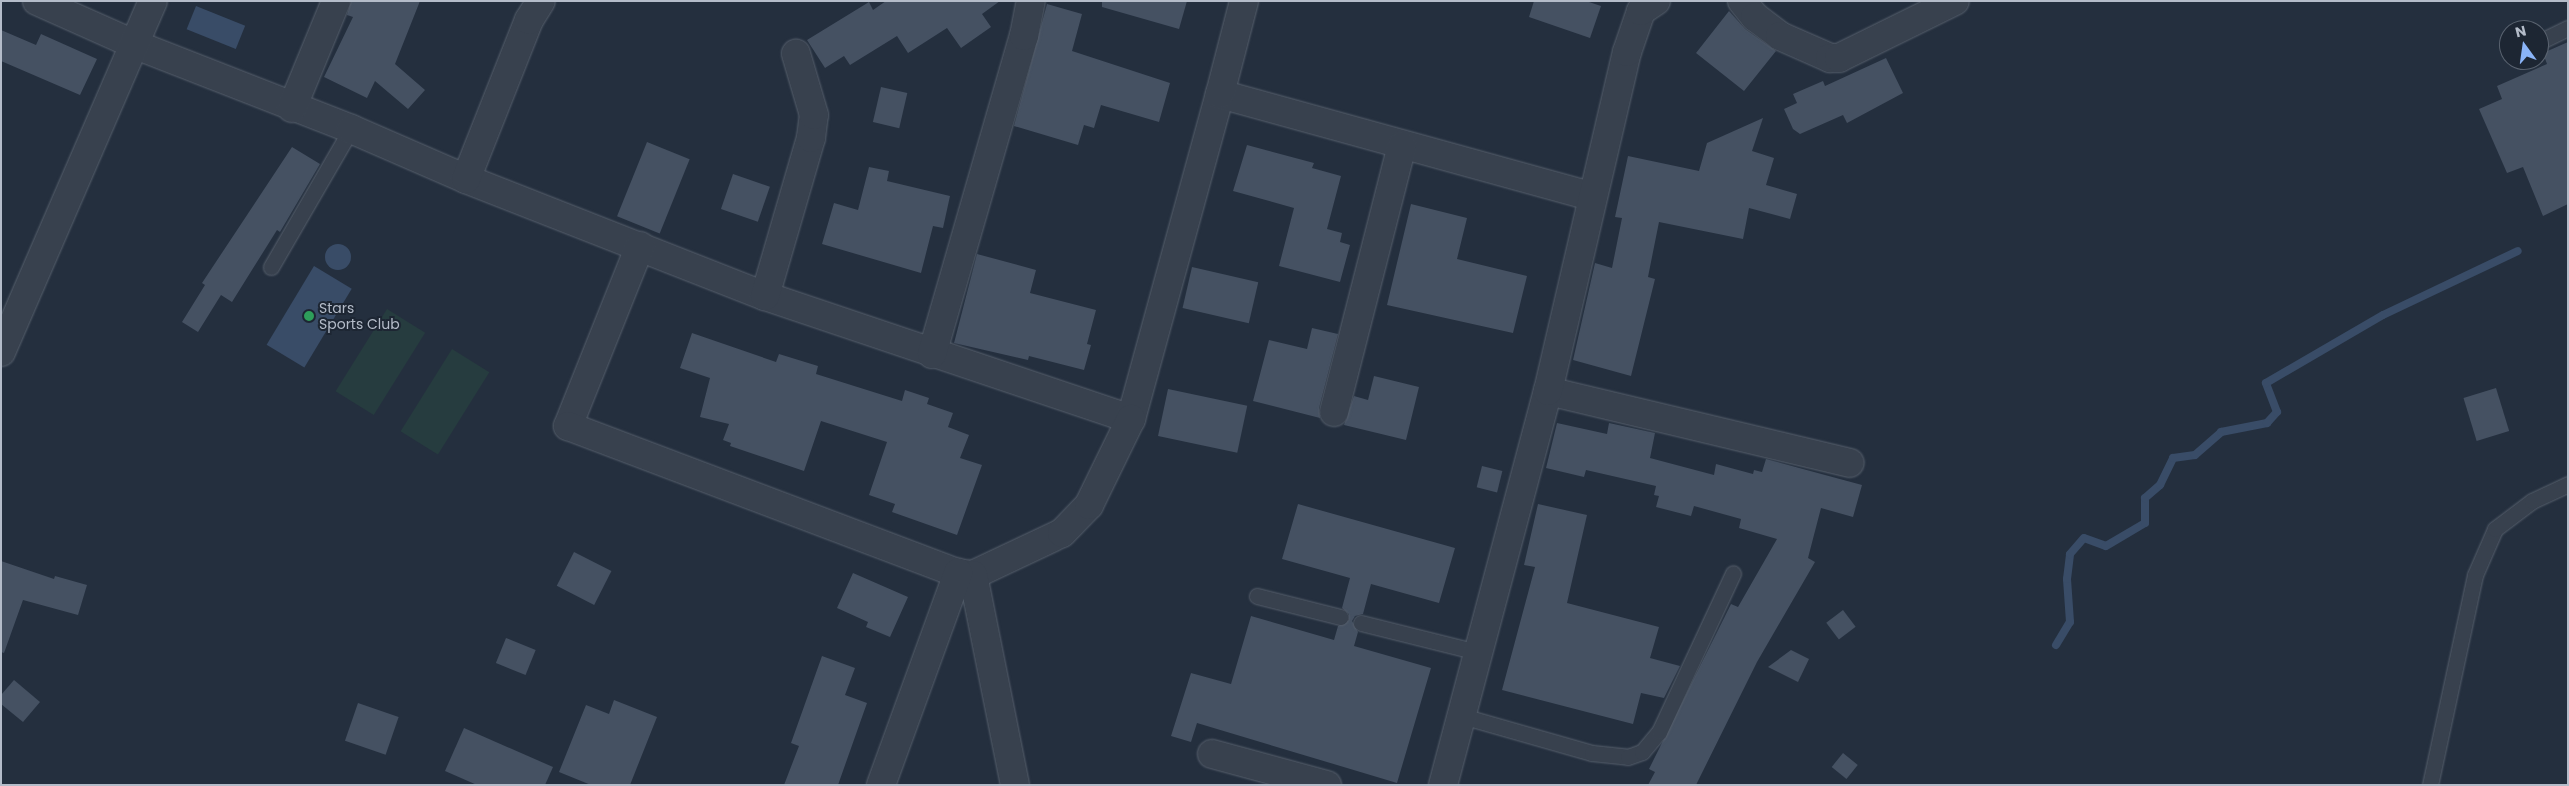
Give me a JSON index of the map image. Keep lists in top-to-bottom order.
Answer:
{
  "places": ["Stars Sports Club"],
  "north": "top"
}
